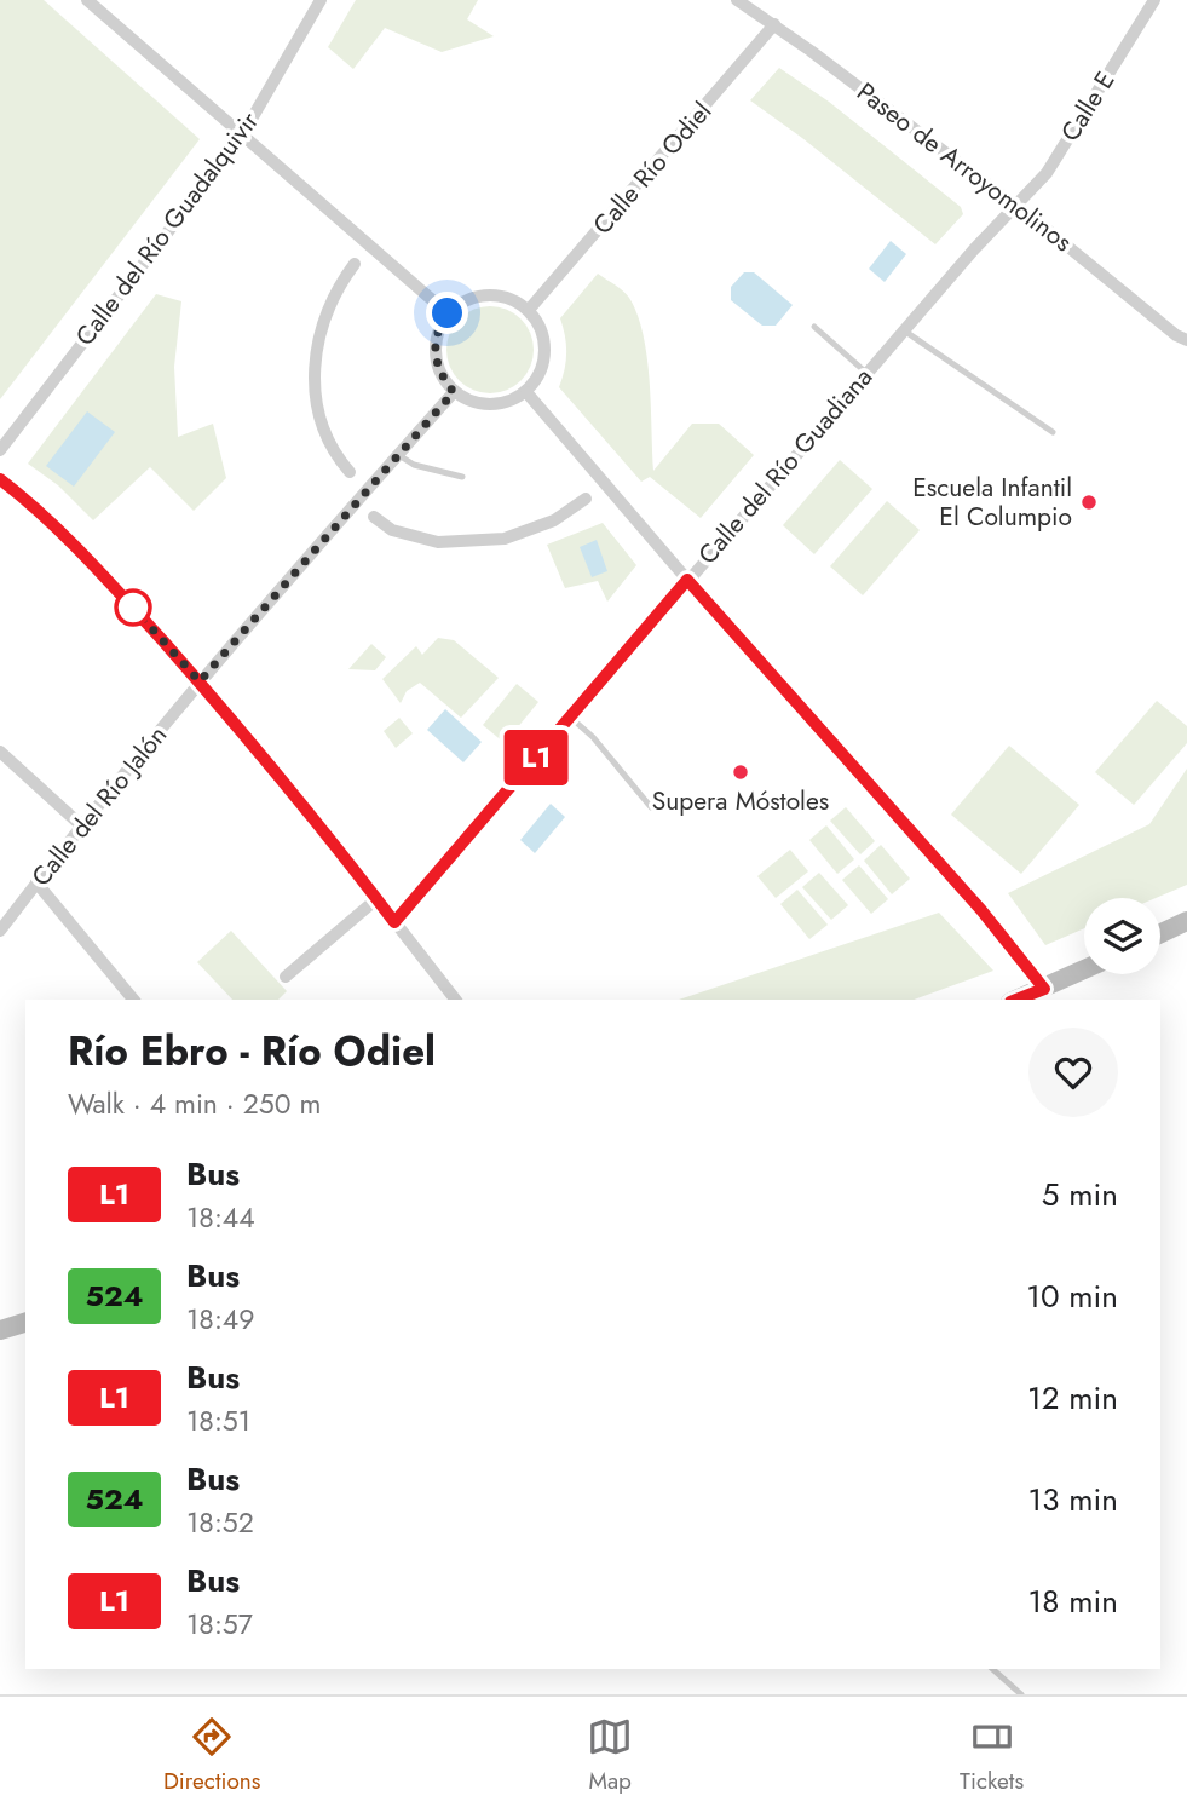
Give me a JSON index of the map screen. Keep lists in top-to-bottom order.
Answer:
{
  "streets": {
    "street": [
      "Calle E",
      "Paseo de Arroyomolinos",
      "Calle Río Odiel",
      "Calle del Río Guadalquivir",
      "Calle del Río Guadiana",
      "Calle del Río Jalón"
    ]
  },
  "crossings": [
    ["Calle E", "Paseo de Arroyomolinos"],
    ["Calle E", "Calle del Río Guadiana"],
    ["Paseo de Arroyomolinos", "Calle Río Odiel"],
    ["Paseo de Arroyomolinos", "Calle del Río Guadiana"],
    ["Calle Río Odiel", "Calle del Río Jalón"]
  ],
  "places": ["Escuela Infantil El Columpio", "Supera Móstoles"],
  "lines": ["bus line L1"],
  "page": {
    "on_map": "L1",
    "heading": ["Río Ebro - Río Odiel", "Walk · 4 min · 250 m"],
    "list": [
      {
        "mark": "L1",
        "name": "Bus",
        "note": "18:44",
        "value": "5 min"
      },
      {
        "mark": "524",
        "name": "Bus",
        "note": "18:49",
        "value": "10 min"
      },
      {
        "mark": "L1",
        "name": "Bus",
        "note": "18:51",
        "value": "12 min"
      },
      {
        "mark": "524",
        "name": "Bus",
        "note": "18:52",
        "value": "13 min"
      },
      {
        "mark": "L1",
        "name": "Bus",
        "note": "18:57",
        "value": "18 min"
      }
    ],
    "tabs": ["Directions", "Map", "Tickets"]
  }
}
